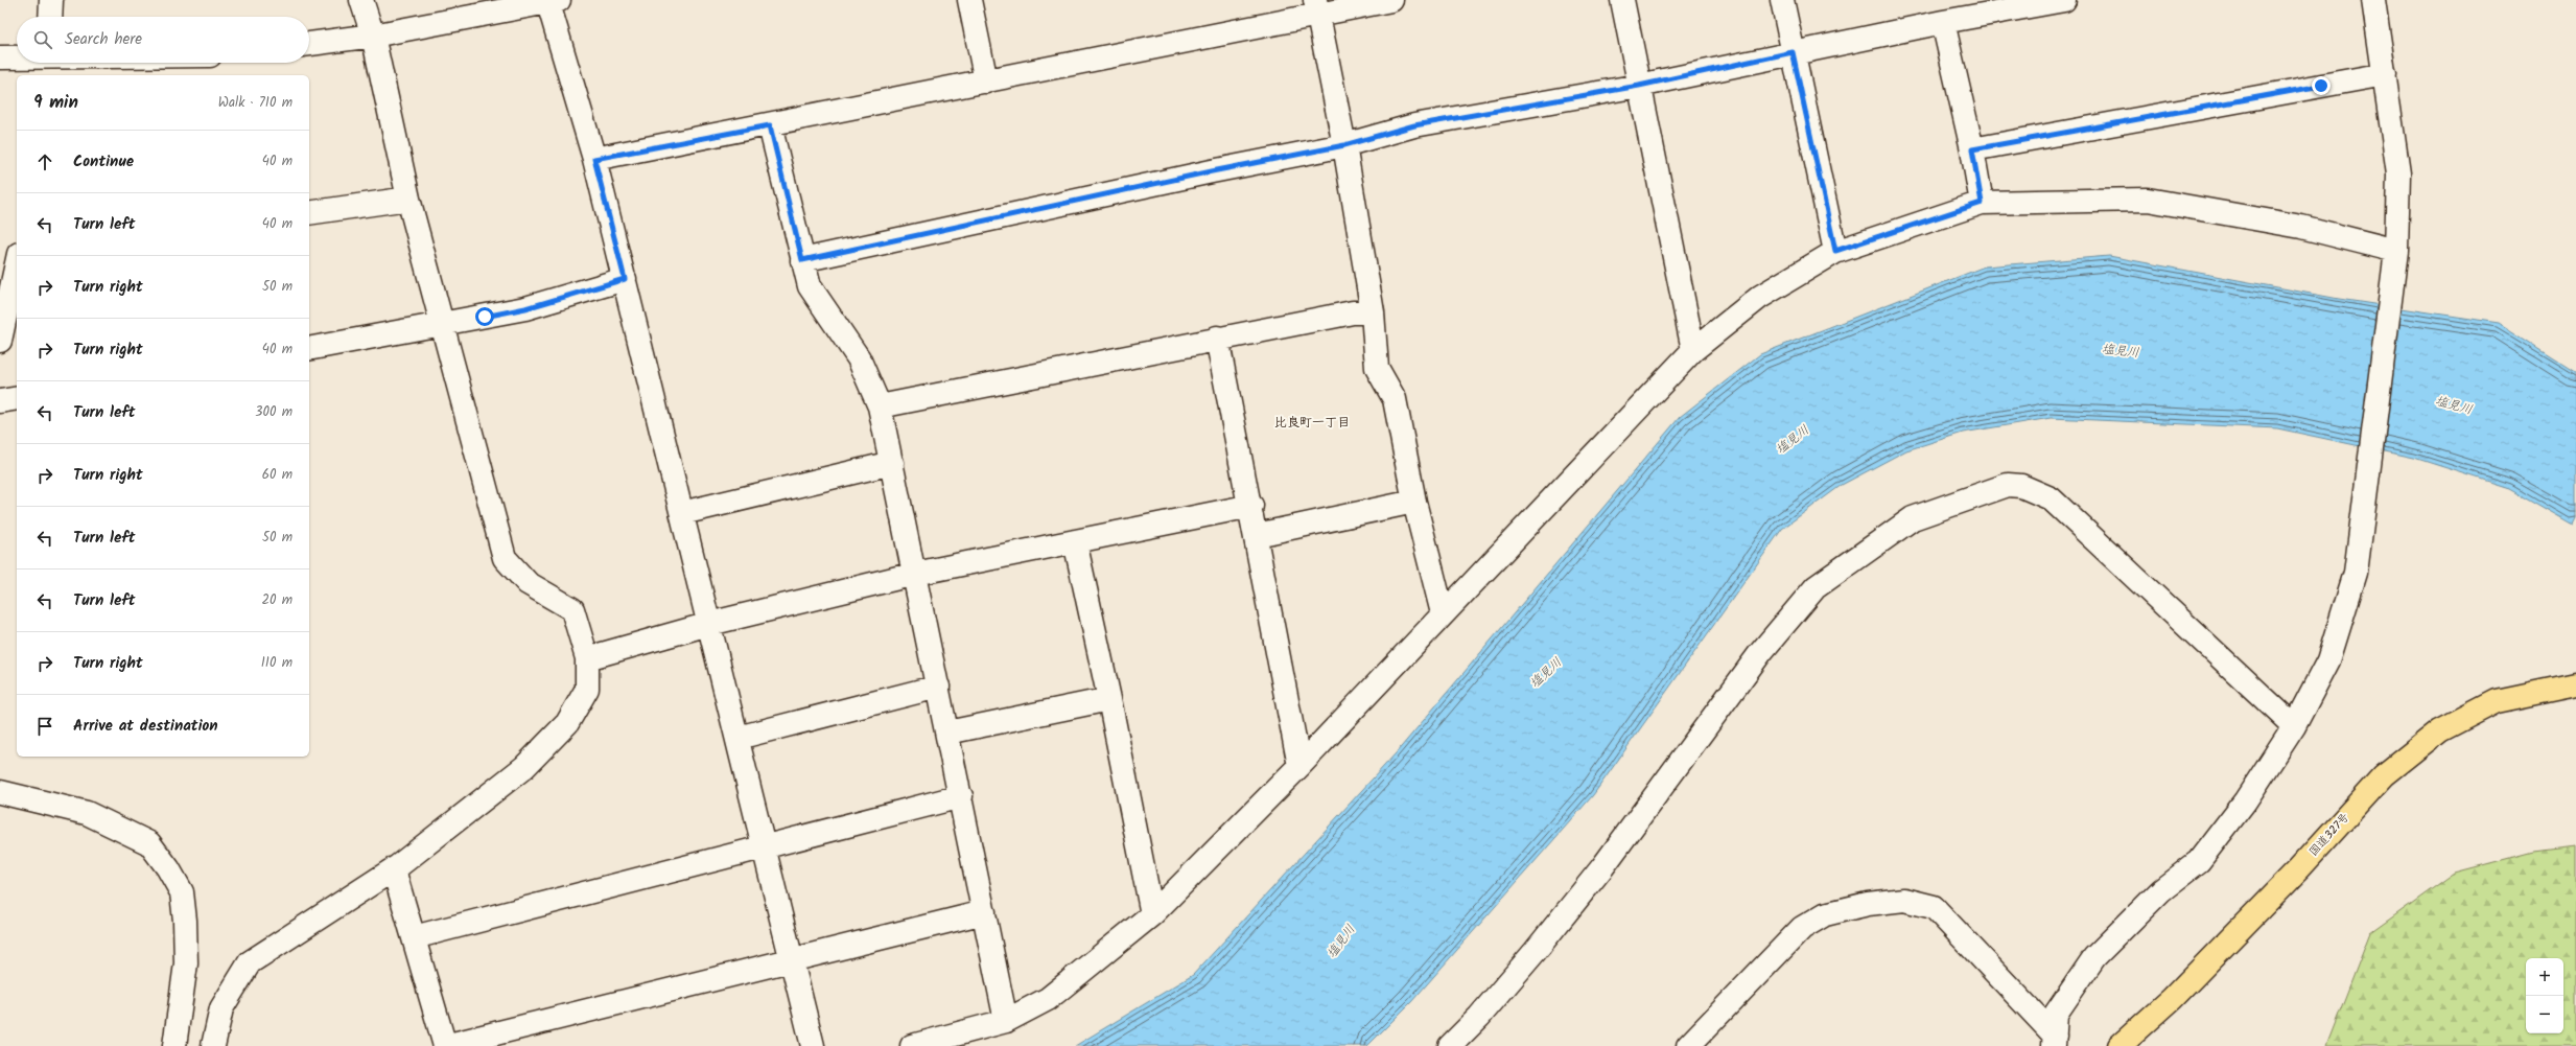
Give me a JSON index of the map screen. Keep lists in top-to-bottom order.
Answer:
{
  "streets": {
    "highway": ["国道327号"]
  },
  "districts": ["比良町一丁目"],
  "water": ["塩見川"],
  "page": {
    "search": "Search here",
    "heading": ["9 min", "Walk · 710 m"],
    "list": [
      ["Continue", "40 m"],
      ["Turn left", "40 m"],
      ["Turn right", "50 m"],
      ["Turn right", "40 m"],
      ["Turn left", "300 m"],
      ["Turn right", "60 m"],
      ["Turn left", "50 m"],
      ["Turn left", "20 m"],
      ["Turn right", "110 m"],
      "Arrive at destination"
    ],
    "map_buttons": ["+", "−"]
  }
}
